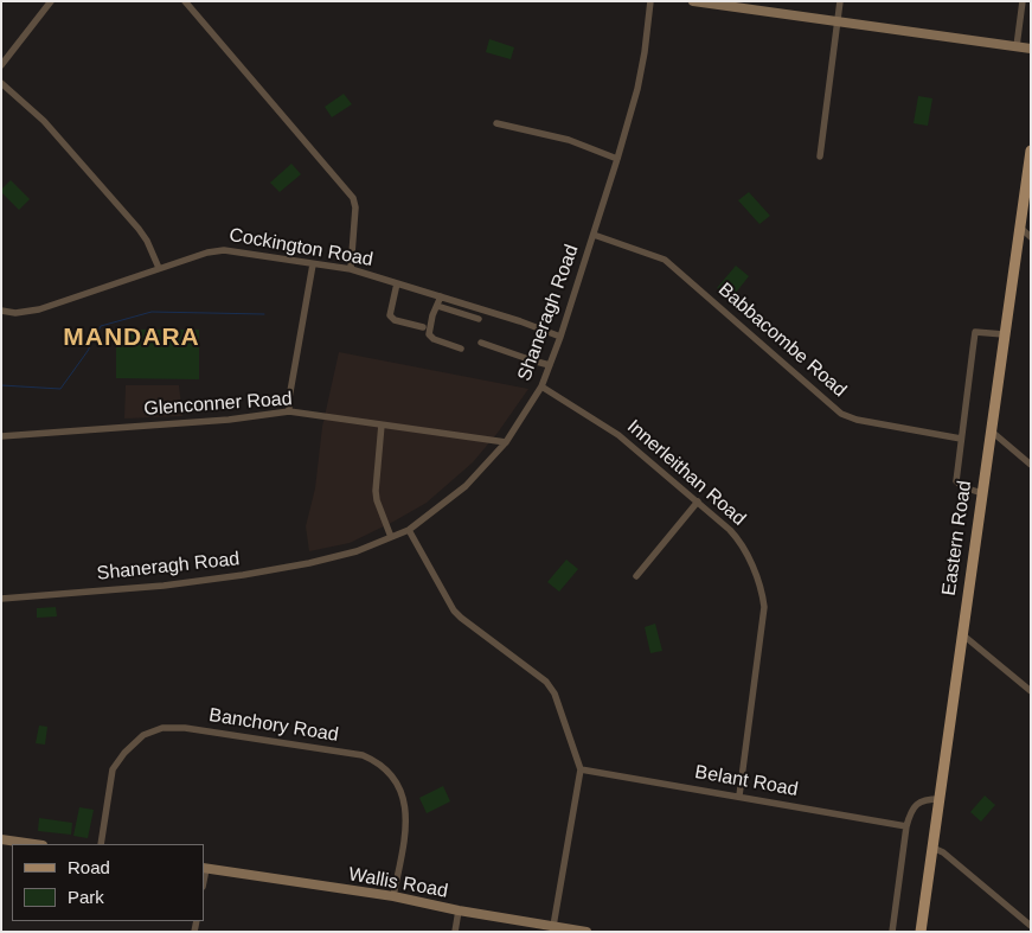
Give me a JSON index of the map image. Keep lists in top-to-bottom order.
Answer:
{
  "streets": {
    "main road": ["Eastern Road"],
    "street": [
      "Cockington Road",
      "Shaneragh Road",
      "Babbacombe Road",
      "Glenconner Road",
      "Innerleithan Road",
      "Banchory Road",
      "Belant Road",
      "Wallis Road"
    ]
  },
  "crossings": [
    ["Cockington Road", "Shaneragh Road"],
    ["Shaneragh Road", "Babbacombe Road"],
    ["Shaneragh Road", "Glenconner Road"],
    ["Shaneragh Road", "Innerleithan Road"],
    ["Innerleithan Road", "Belant Road"],
    ["Banchory Road", "Wallis Road"]
  ],
  "districts": ["MANDARA"],
  "legend": ["Road", "Park"]
}
